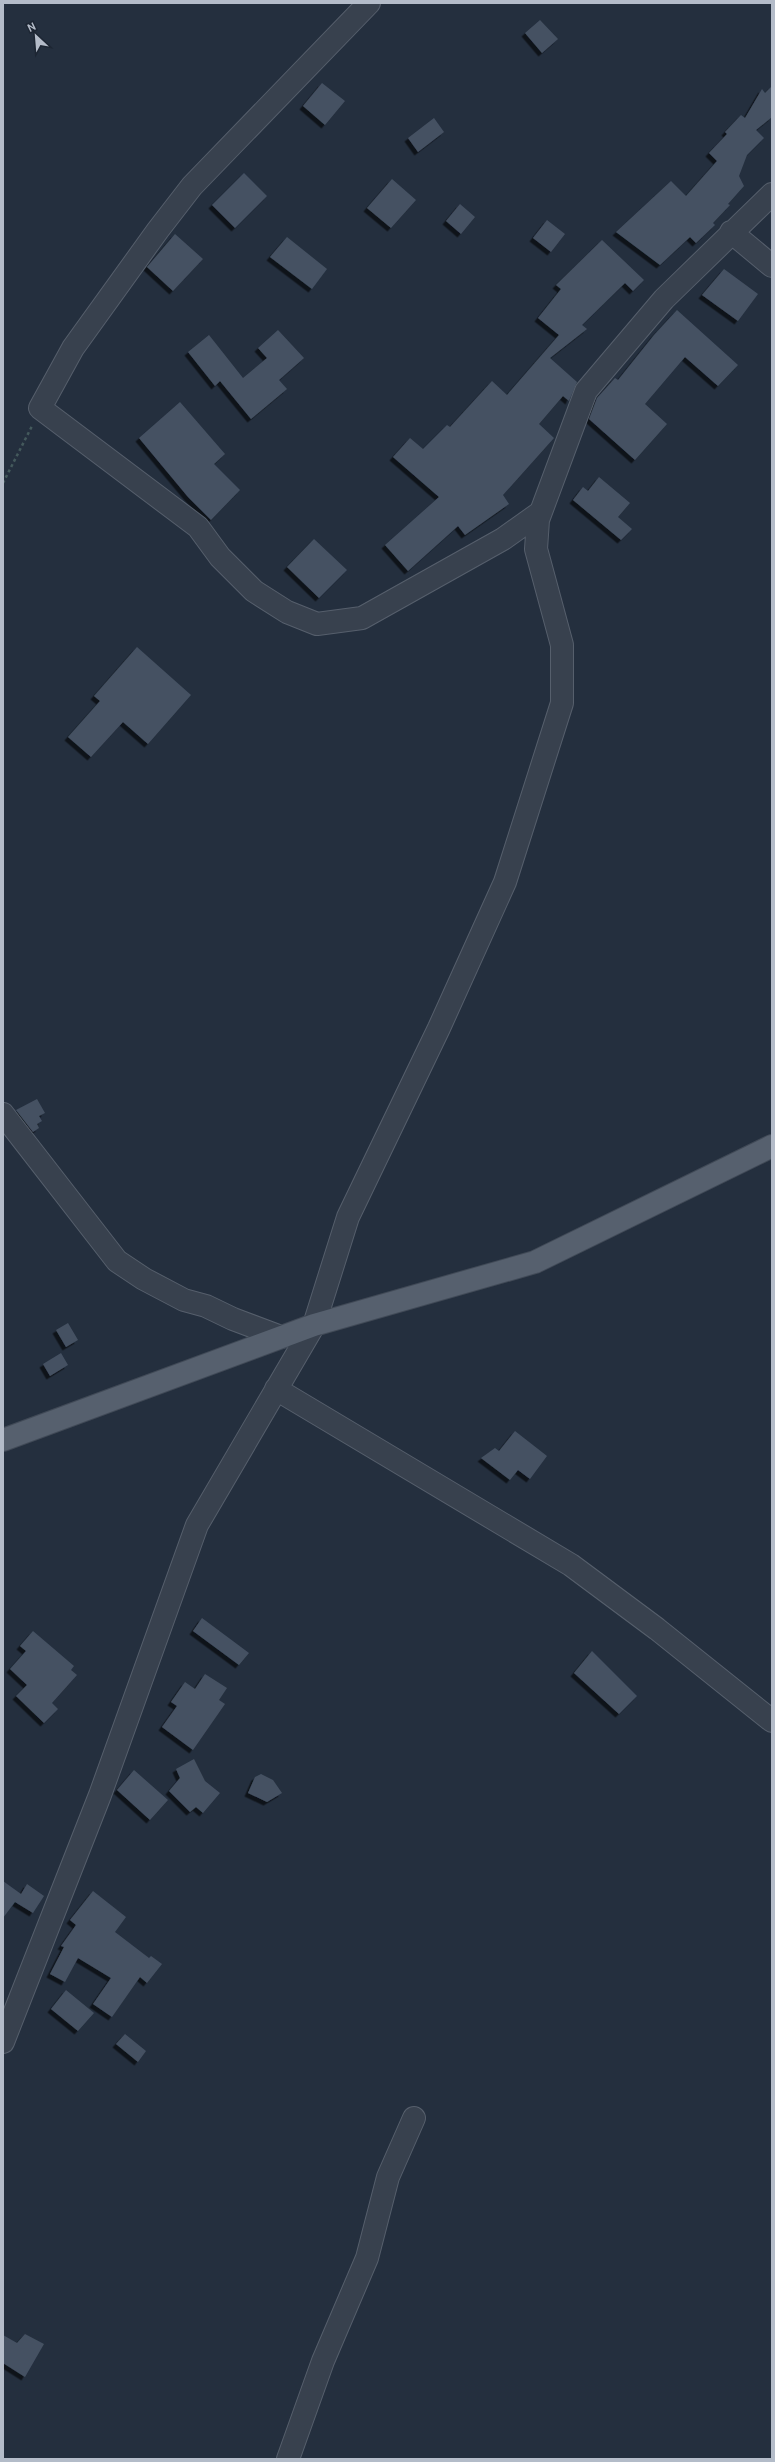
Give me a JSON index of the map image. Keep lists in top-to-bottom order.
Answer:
{
  "north": "top left"
}
